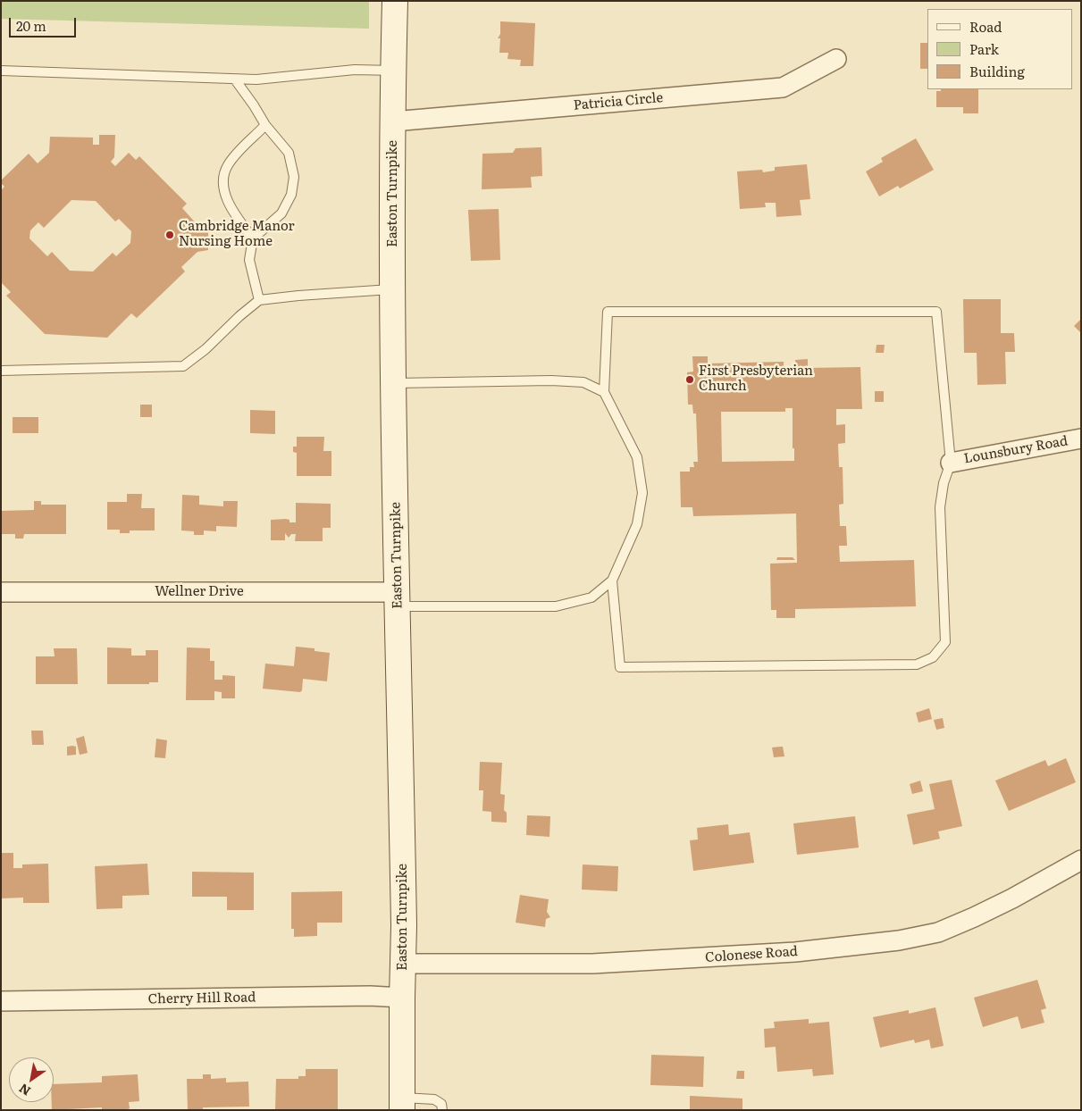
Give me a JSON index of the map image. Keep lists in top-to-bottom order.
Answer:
{
  "streets": {
    "main road": ["Easton Turnpike"],
    "street": [
      "Patricia Circle",
      "Lounsbury Road",
      "Wellner Drive",
      "Colonese Road",
      "Cherry Hill Road"
    ]
  },
  "crossings": [
    ["Patricia Circle", "Easton Turnpike"],
    ["Easton Turnpike", "Wellner Drive"],
    ["Easton Turnpike", "Colonese Road"],
    ["Easton Turnpike", "Cherry Hill Road"]
  ],
  "places": ["Cambridge Manor Nursing Home", "First Presbyterian Church"],
  "legend": ["Road", "Park", "Building"],
  "scale_bar": "20 m",
  "north": "bottom left"
}
